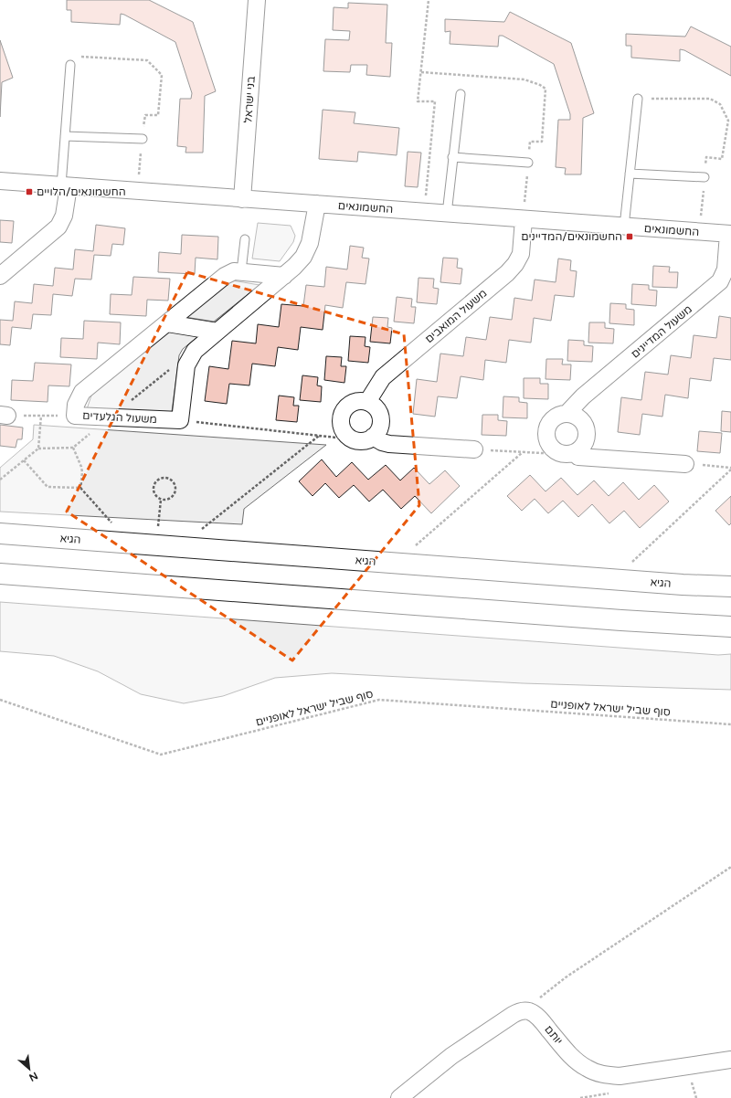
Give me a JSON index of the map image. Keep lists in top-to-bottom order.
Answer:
{
  "streets": {
    "highway": ["הגיא"],
    "street": [
      "בני ישראל",
      "החשמונאים",
      "משעול המואבים",
      "משעול המדיינים",
      "משעול הגלעדים",
      "יותם"
    ],
    "path": ["סוף שביל ישראל לאופניים"]
  },
  "crossings": [
    ["בני ישראל", "החשמונאים"],
    ["החשמונאים", "משעול המואבים"],
    ["החשמונאים", "משעול המדיינים"]
  ],
  "places": {
    "transit": ["החשמונאים/הלויים", "החשמונאים/המדיינים"]
  },
  "north": "bottom right"
}
